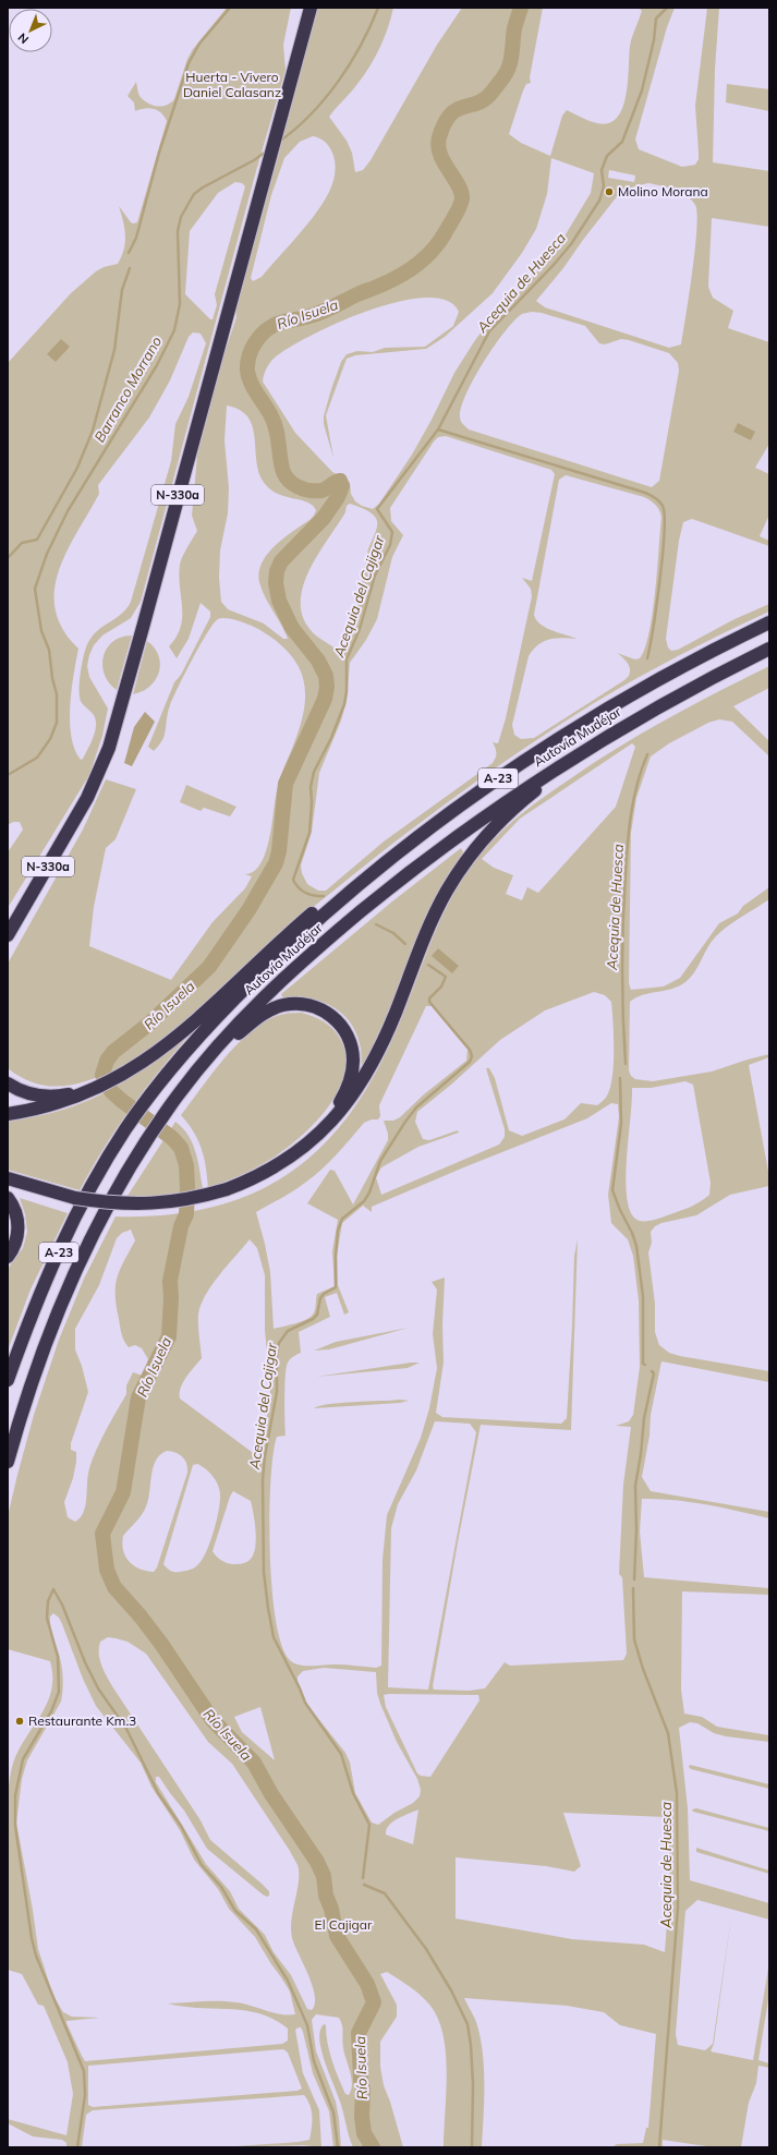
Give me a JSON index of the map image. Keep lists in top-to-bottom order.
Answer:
{
  "streets": {
    "highway": ["N-330a", "Autovía Mudéjar", "A-23"]
  },
  "water": [
    "Acequia de Huesca",
    "Río Isuela",
    "Barranco Morrano",
    "Acequia del Cajigar"
  ],
  "parks": ["Huerta - Vivero Daniel Calasanz", "El Cajigar"],
  "places": ["Molino Morana", "Restaurante Km.3"],
  "north": "bottom left"
}
